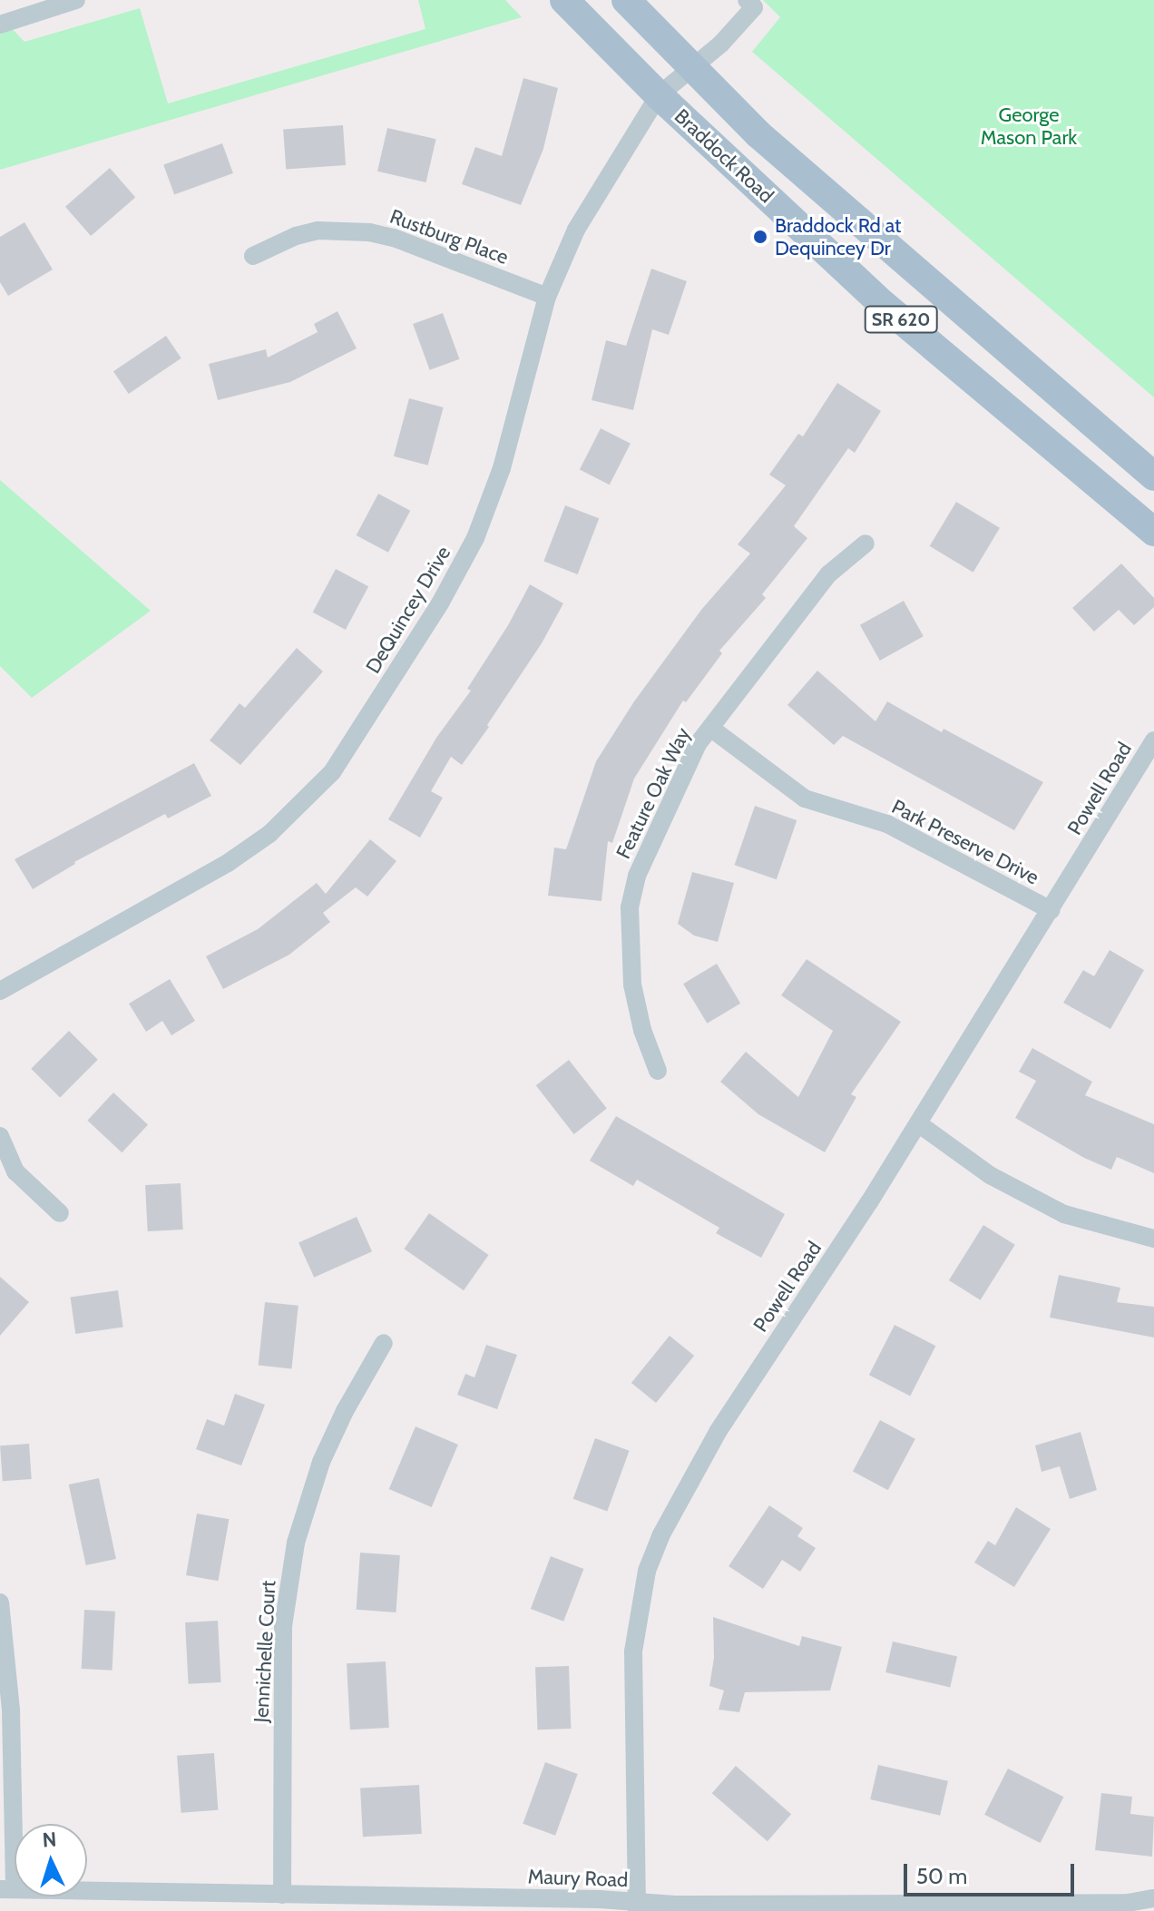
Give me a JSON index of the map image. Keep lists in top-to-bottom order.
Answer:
{
  "streets": {
    "main road": ["Braddock Road", "SR 620"],
    "street": [
      "Rustburg Place",
      "DeQuincey Drive",
      "Powell Road",
      "Feature Oak Way",
      "Park Preserve Drive",
      "Jennichelle Court",
      "Maury Road"
    ]
  },
  "crossings": [
    ["Braddock Road", "DeQuincey Drive"],
    ["Rustburg Place", "DeQuincey Drive"],
    ["Powell Road", "Park Preserve Drive"],
    ["Powell Road", "Maury Road"],
    ["Feature Oak Way", "Park Preserve Drive"],
    ["Jennichelle Court", "Maury Road"]
  ],
  "parks": ["George Mason Park"],
  "places": ["Braddock Rd at Dequincey Dr"],
  "scale_bar": "50 m",
  "north": "top"
}
